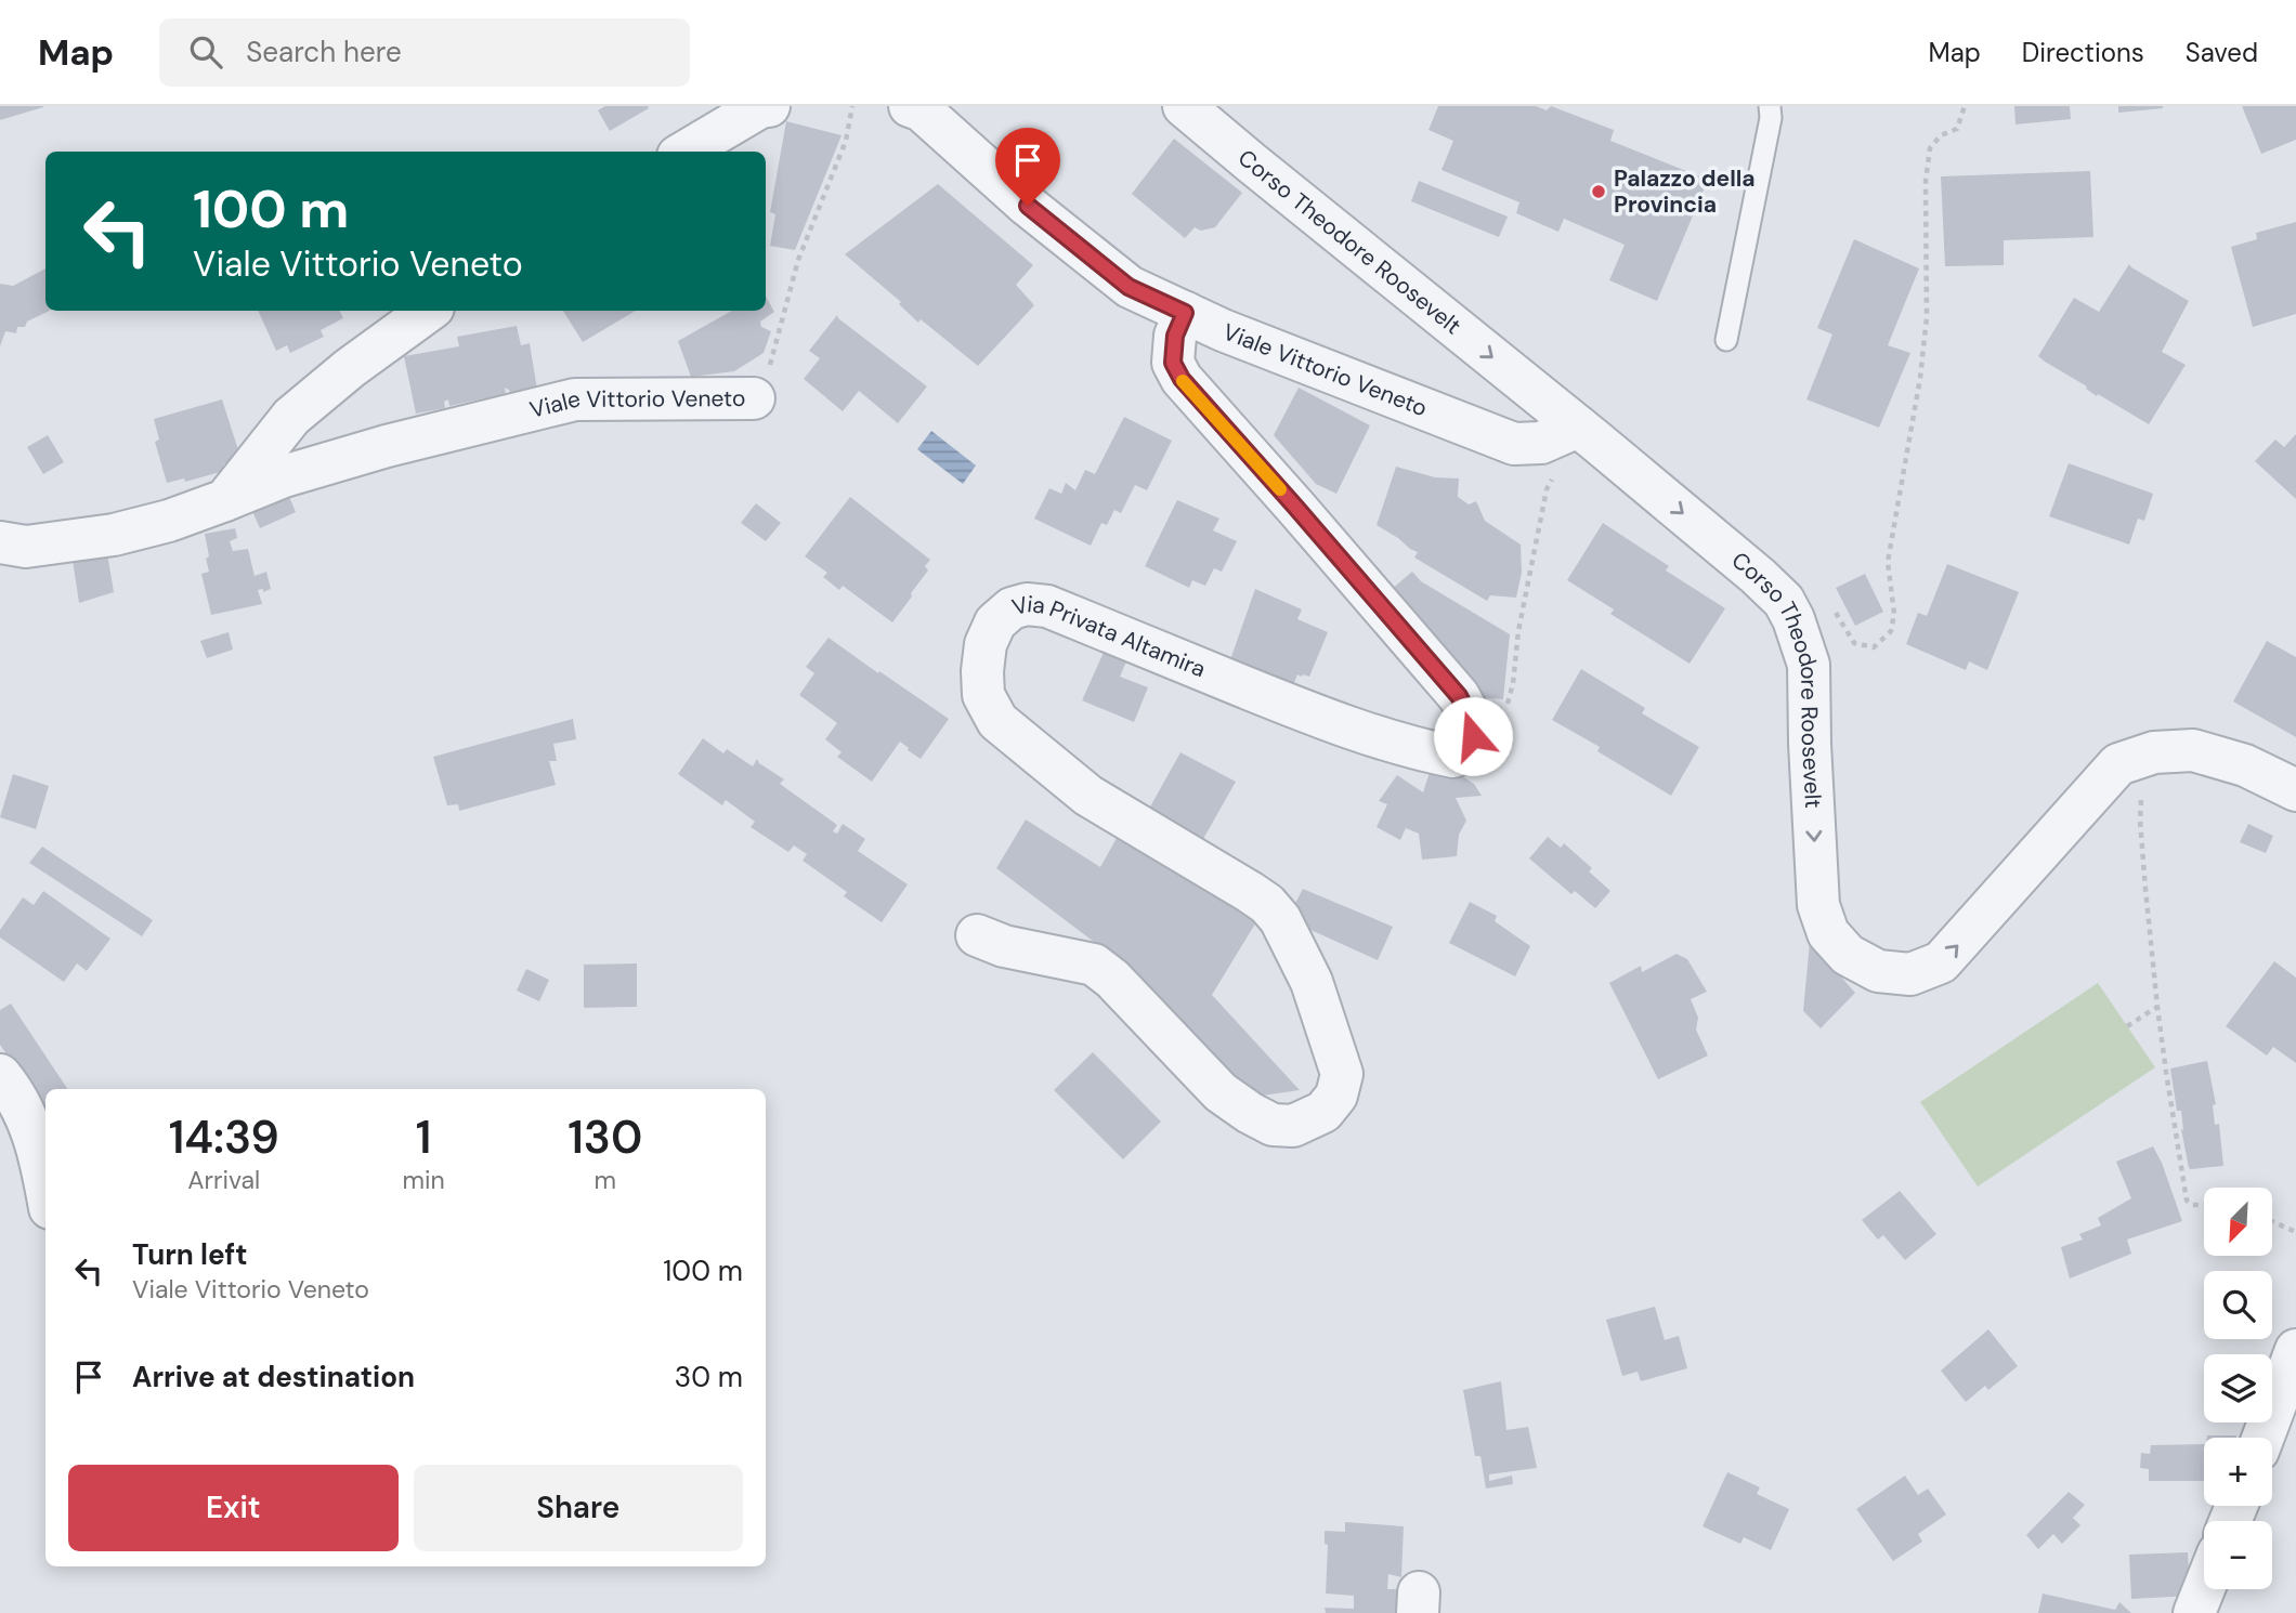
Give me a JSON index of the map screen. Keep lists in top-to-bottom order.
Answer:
{
  "streets": {
    "street": ["Corso Theodore Roosevelt", "Viale Vittorio Veneto", "Via Privata Altamira"]
  },
  "crossings": [
    ["Corso Theodore Roosevelt", "Viale Vittorio Veneto"],
    ["Viale Vittorio Veneto", "Via Privata Altamira"]
  ],
  "places": ["Palazzo della Provincia"],
  "north": "bottom left",
  "page": {
    "header": "Map",
    "search": "Search here",
    "nav": ["Map", "Directions", "Saved"],
    "turn": ["100 m", "Viale Vittorio Veneto"],
    "eta": [
      "14:39",
      "Arrival",
      "1",
      "min",
      "130",
      "m"
    ],
    "map_buttons": ["+", "−"],
    "list": [
      {
        "name": "Turn left",
        "note": "Viale Vittorio Veneto",
        "value": "100 m"
      },
      {
        "name": "Arrive at destination",
        "value": "30 m"
      }
    ],
    "buttons": ["Exit", "Share"]
  }
}
